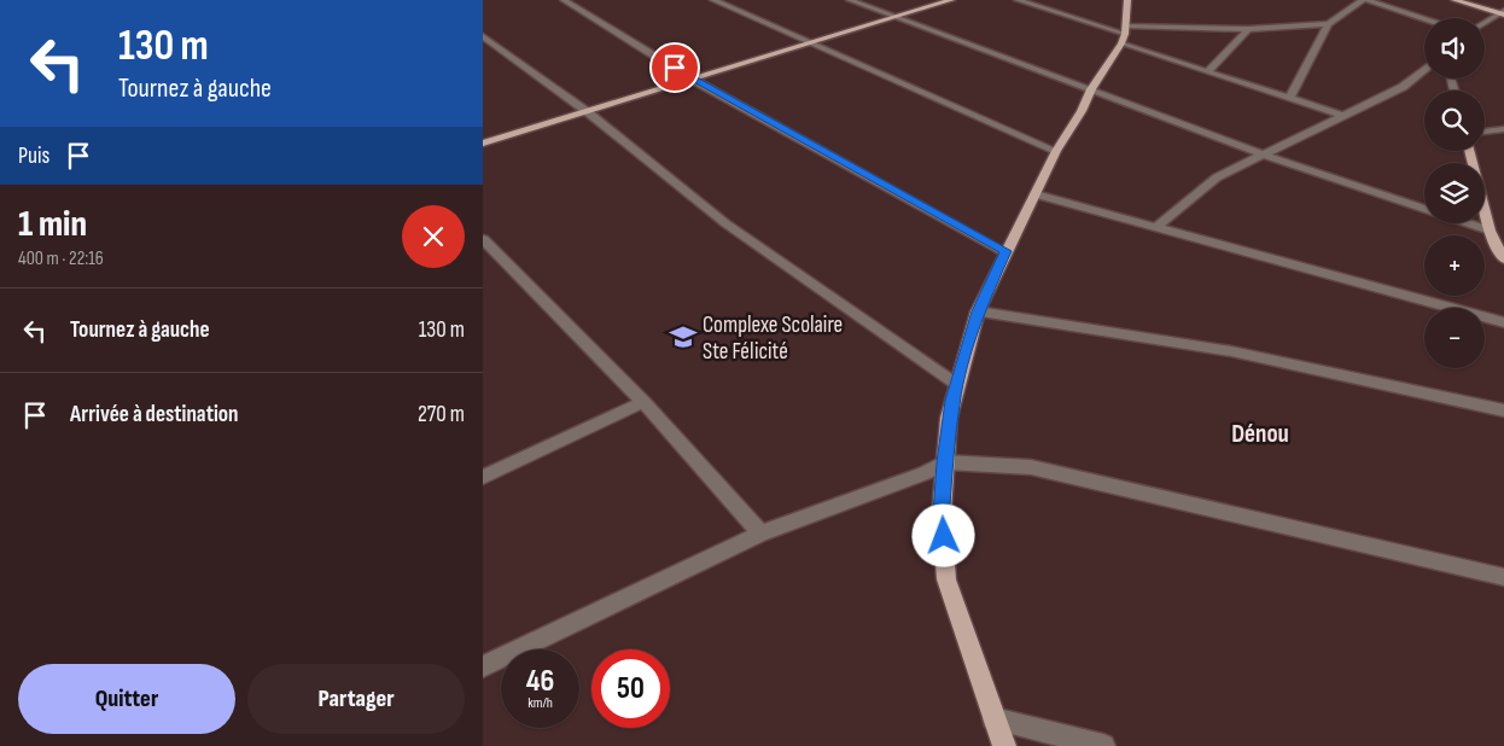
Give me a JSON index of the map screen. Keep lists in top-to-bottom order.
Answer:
{
  "districts": ["Dénou"],
  "places": {
    "school or university": ["Complexe Scolaire Ste Félicité"]
  },
  "page": {
    "turn": ["130 m", "Tournez à gauche"],
    "map_buttons": ["+", "−"],
    "then": "Puis",
    "heading": ["1 min", "400 m · 22:16"],
    "list": [
      {
        "name": "Tournez à gauche",
        "value": "130 m"
      },
      {
        "name": "Arrivée à destination",
        "value": "270 m"
      }
    ],
    "speed": "46 km/h",
    "limit": "50",
    "buttons": ["Quitter", "Partager"]
  }
}
